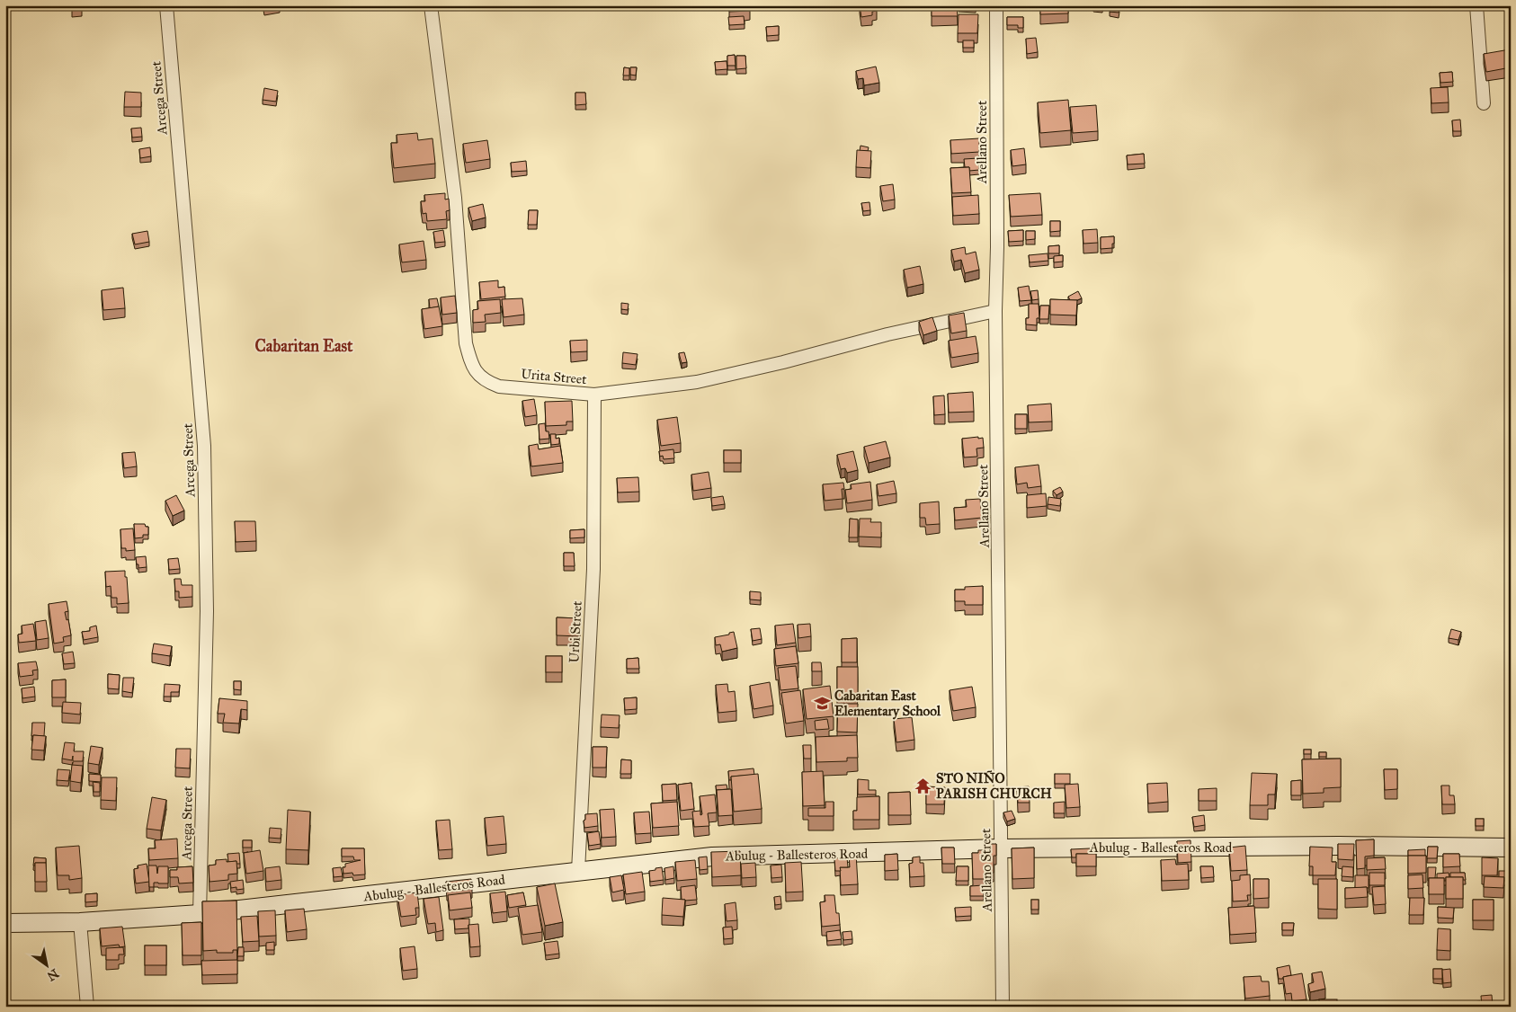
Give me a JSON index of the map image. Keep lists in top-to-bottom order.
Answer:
{
  "streets": {
    "main road": ["Abulug - Ballesteros Road"],
    "street": [
      "Arcega Street",
      "Arellano Street",
      "Urita Street",
      "Urbi Street"
    ]
  },
  "crossings": [
    ["Arcega Street", "Abulug - Ballesteros Road"],
    ["Arellano Street", "Urita Street"],
    ["Arellano Street", "Abulug - Ballesteros Road"],
    ["Urita Street", "Urbi Street"],
    ["Urbi Street", "Abulug - Ballesteros Road"]
  ],
  "districts": ["Cabaritan East"],
  "places": {
    "school or university": ["Cabaritan East Elementary School"],
    "temple": ["STO NIÑO PARISH CHURCH"]
  },
  "north": "bottom right"
}
